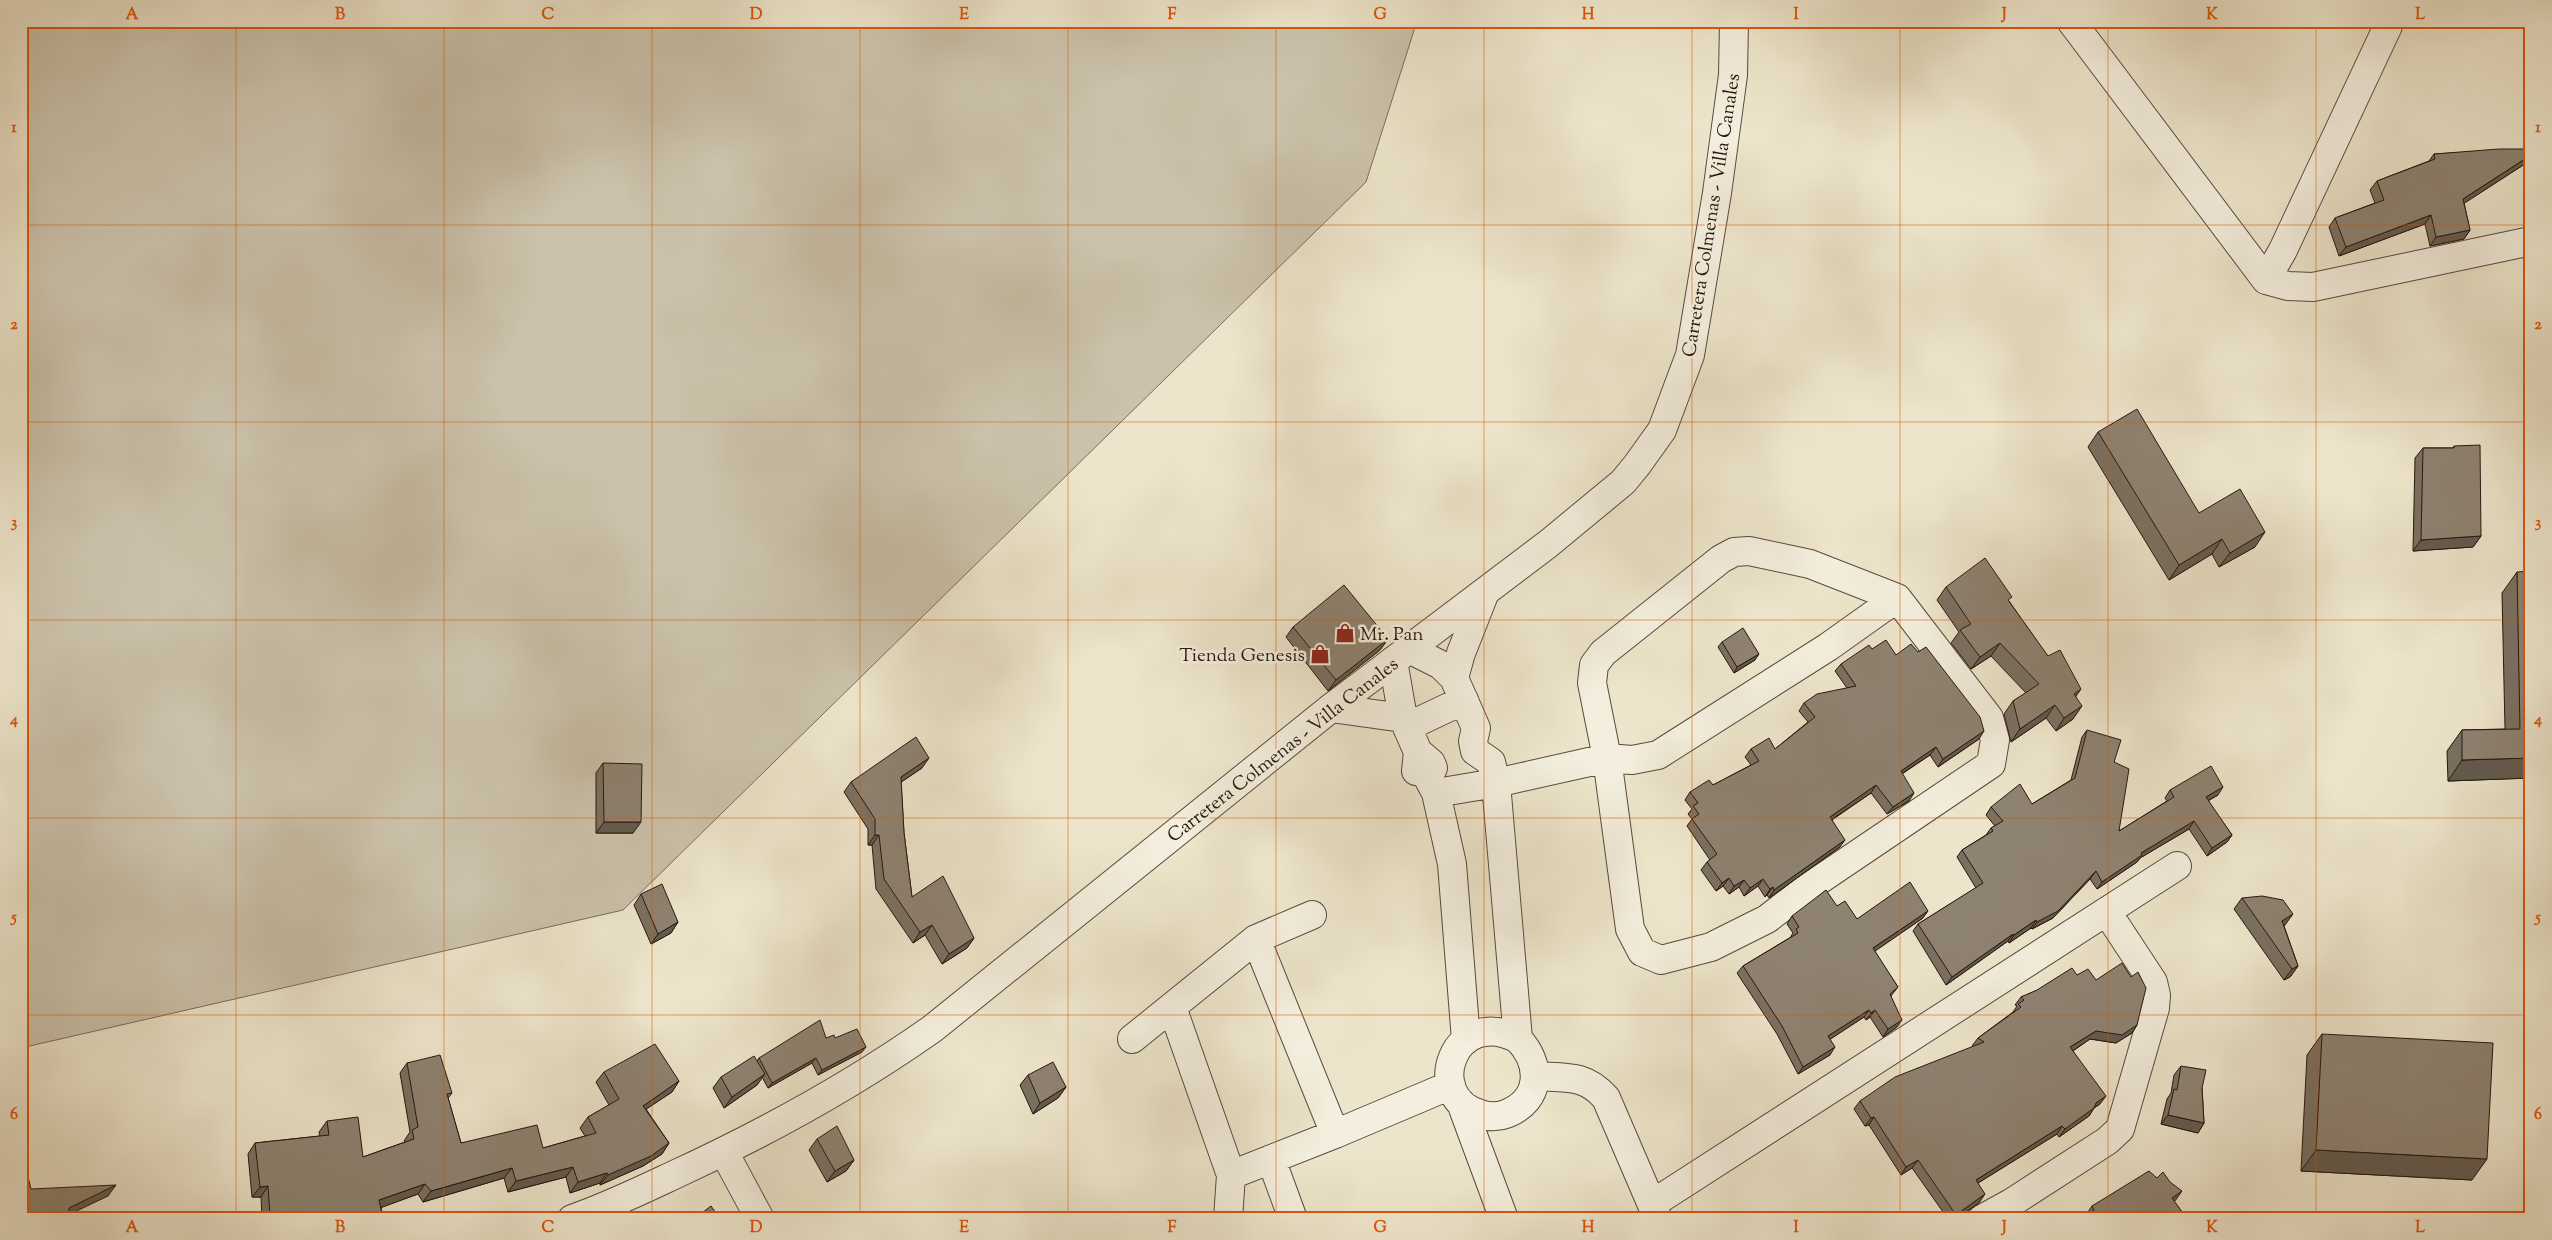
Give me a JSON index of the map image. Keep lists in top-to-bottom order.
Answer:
{
  "streets": {
    "street": ["Carretera Colmenas - Villa Canales"]
  },
  "places": {
    "shop": ["Mr. Pan", "Tienda Genesis"]
  },
  "grid": {
    "columns": [
      "A",
      "B",
      "C",
      "D",
      "E",
      "F",
      "G",
      "H",
      "I",
      "J",
      "K",
      "L"
    ],
    "rows": [
      "1",
      "2",
      "3",
      "4",
      "5",
      "6"
    ]
  }
}
